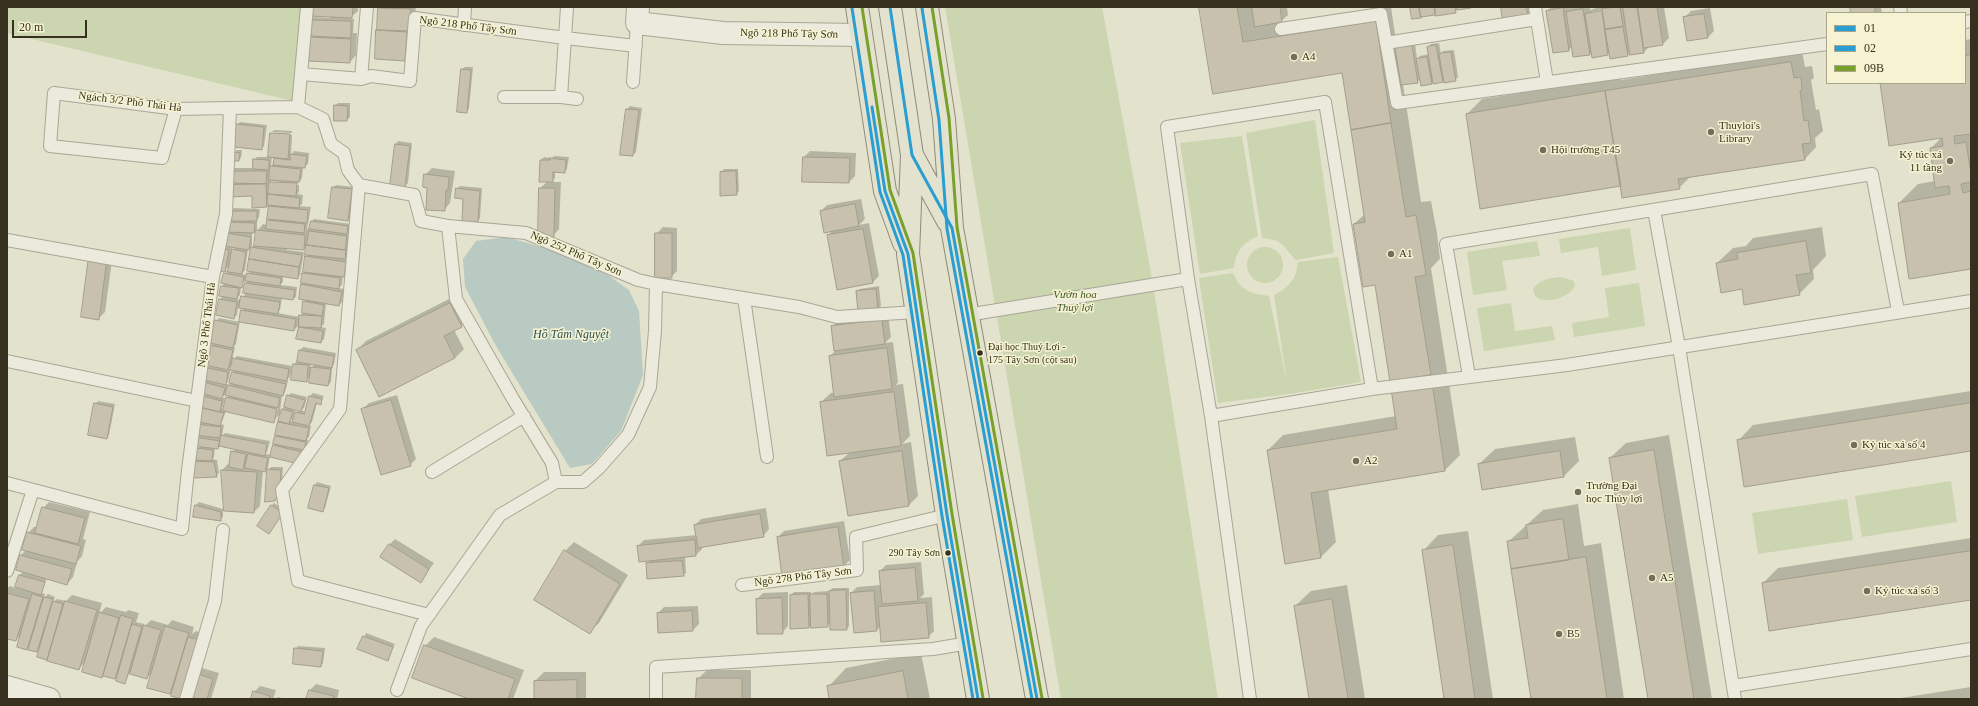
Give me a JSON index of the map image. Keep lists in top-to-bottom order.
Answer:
{
  "streets": {
    "street": ["Ngõ 218 Phố Tây Sơn"],
    "lane": [
      "Ngách 3/2 Phố Thái Hà",
      "Ngõ 252 Phố Tây Sơn",
      "Ngõ 3 Phố Thái Hà",
      "Ngõ 278 Phố Tây Sơn"
    ]
  },
  "crossings": [
    ["Ngách 3/2 Phố Thái Hà", "Ngõ 3 Phố Thái Hà"]
  ],
  "water": ["Hồ Tẩm Nguyệt"],
  "parks": ["Vườn hoa Thuỷ lợi"],
  "places": [
    "A4",
    "Thuyloi's Library",
    "Hội trường T45",
    "Ký túc xá 11 tầng",
    "A1",
    "Đại học Thuỷ Lợi - 175 Tây Sơn (cột sau)",
    "Ký túc xá số 4",
    "A2",
    "Trường Đại học Thủy lợi",
    "290 Tây Sơn",
    "A5",
    "Ký túc xá số 3",
    "B5"
  ],
  "lines": ["transit line 01", "transit line 09B", "transit line 02"],
  "legend": ["01", "02", "09B"],
  "scale_bar": "20 m"
}
